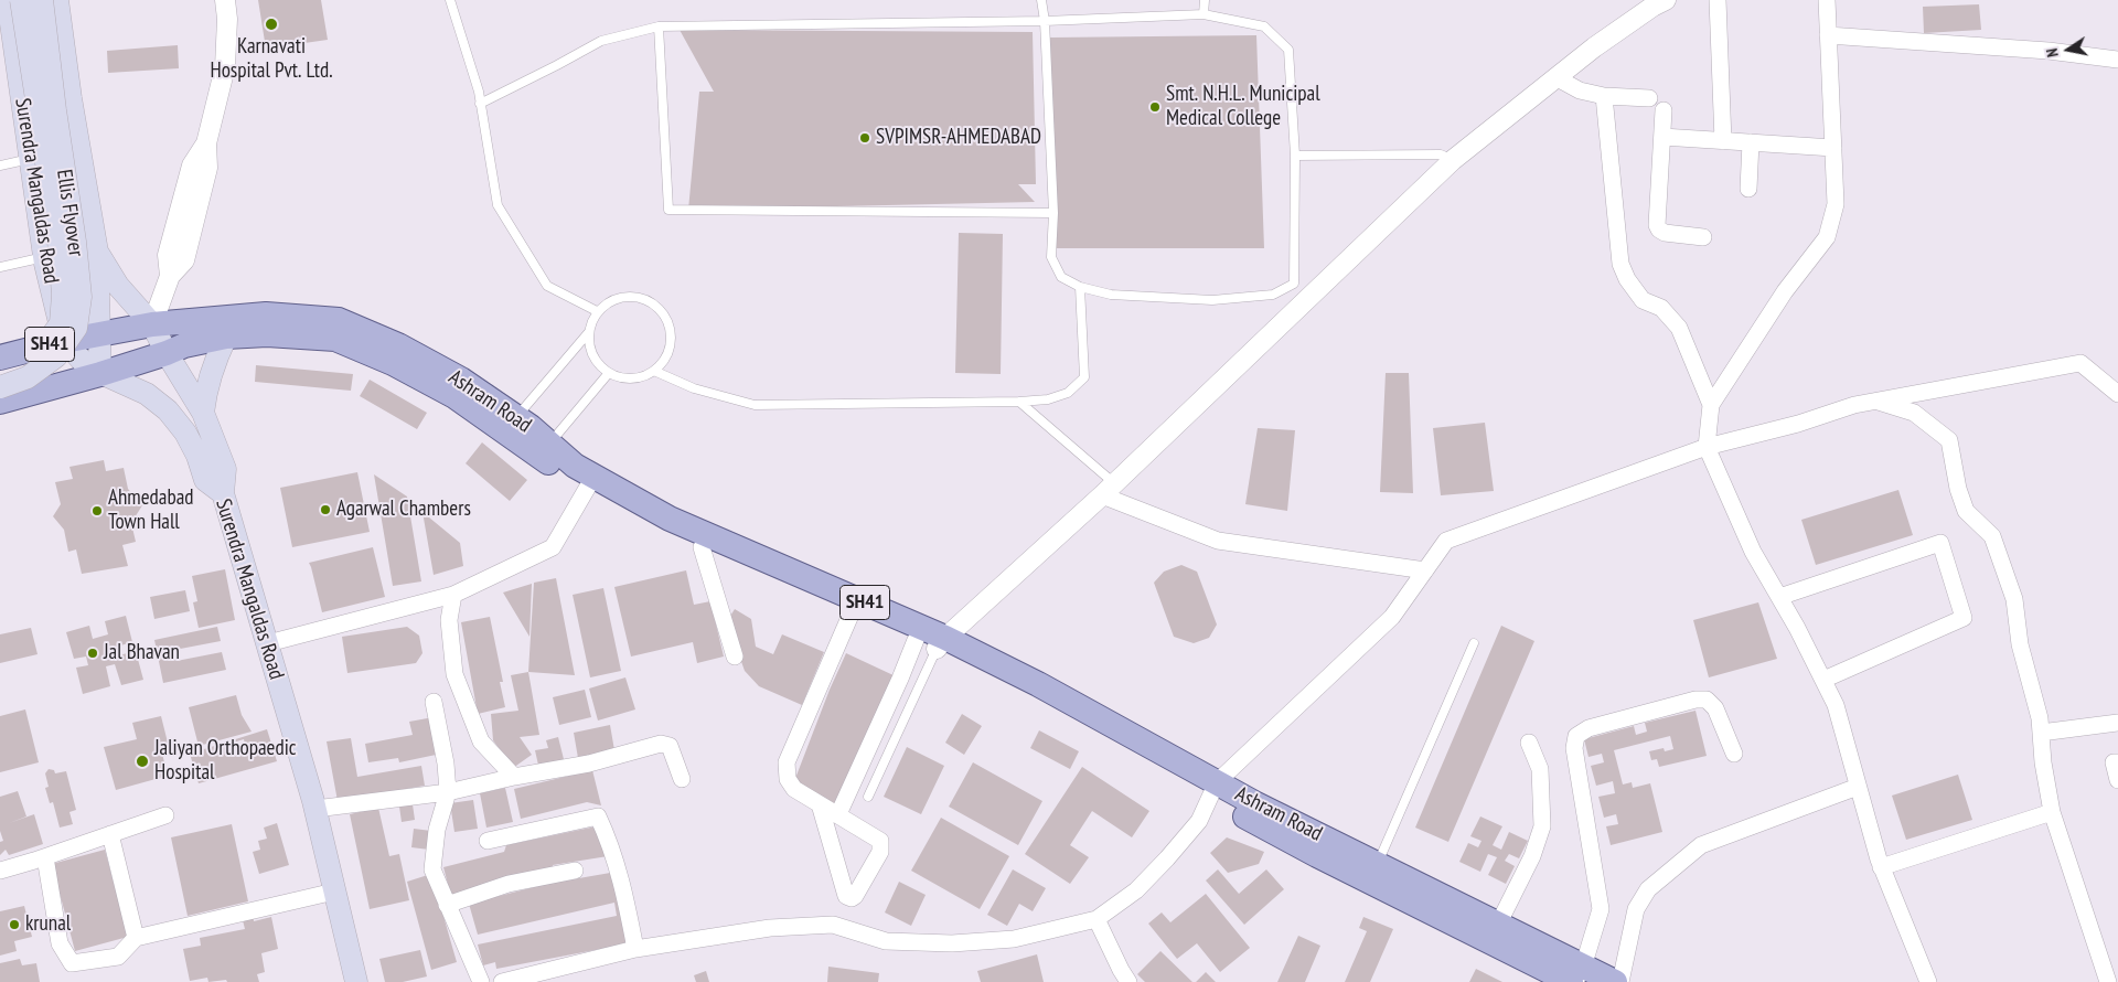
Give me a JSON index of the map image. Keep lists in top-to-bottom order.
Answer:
{
  "streets": {
    "main road": [
      "Surendra Mangaldas Road",
      "Ellis Flyover",
      "SH41",
      "Ashram Road"
    ]
  },
  "crossings": [
    ["Surendra Mangaldas Road", "Ashram Road"]
  ],
  "places": [
    "Karnavati Hospital Pvt. Ltd.",
    "Smt. N.H.L. Municipal Medical College",
    "SVPIMSR-AHMEDABAD",
    "Agarwal Chambers",
    "Ahmedabad Town Hall",
    "Jal Bhavan",
    "Jaliyan Orthopaedic Hospital",
    "krunal"
  ],
  "north": "left"
}
